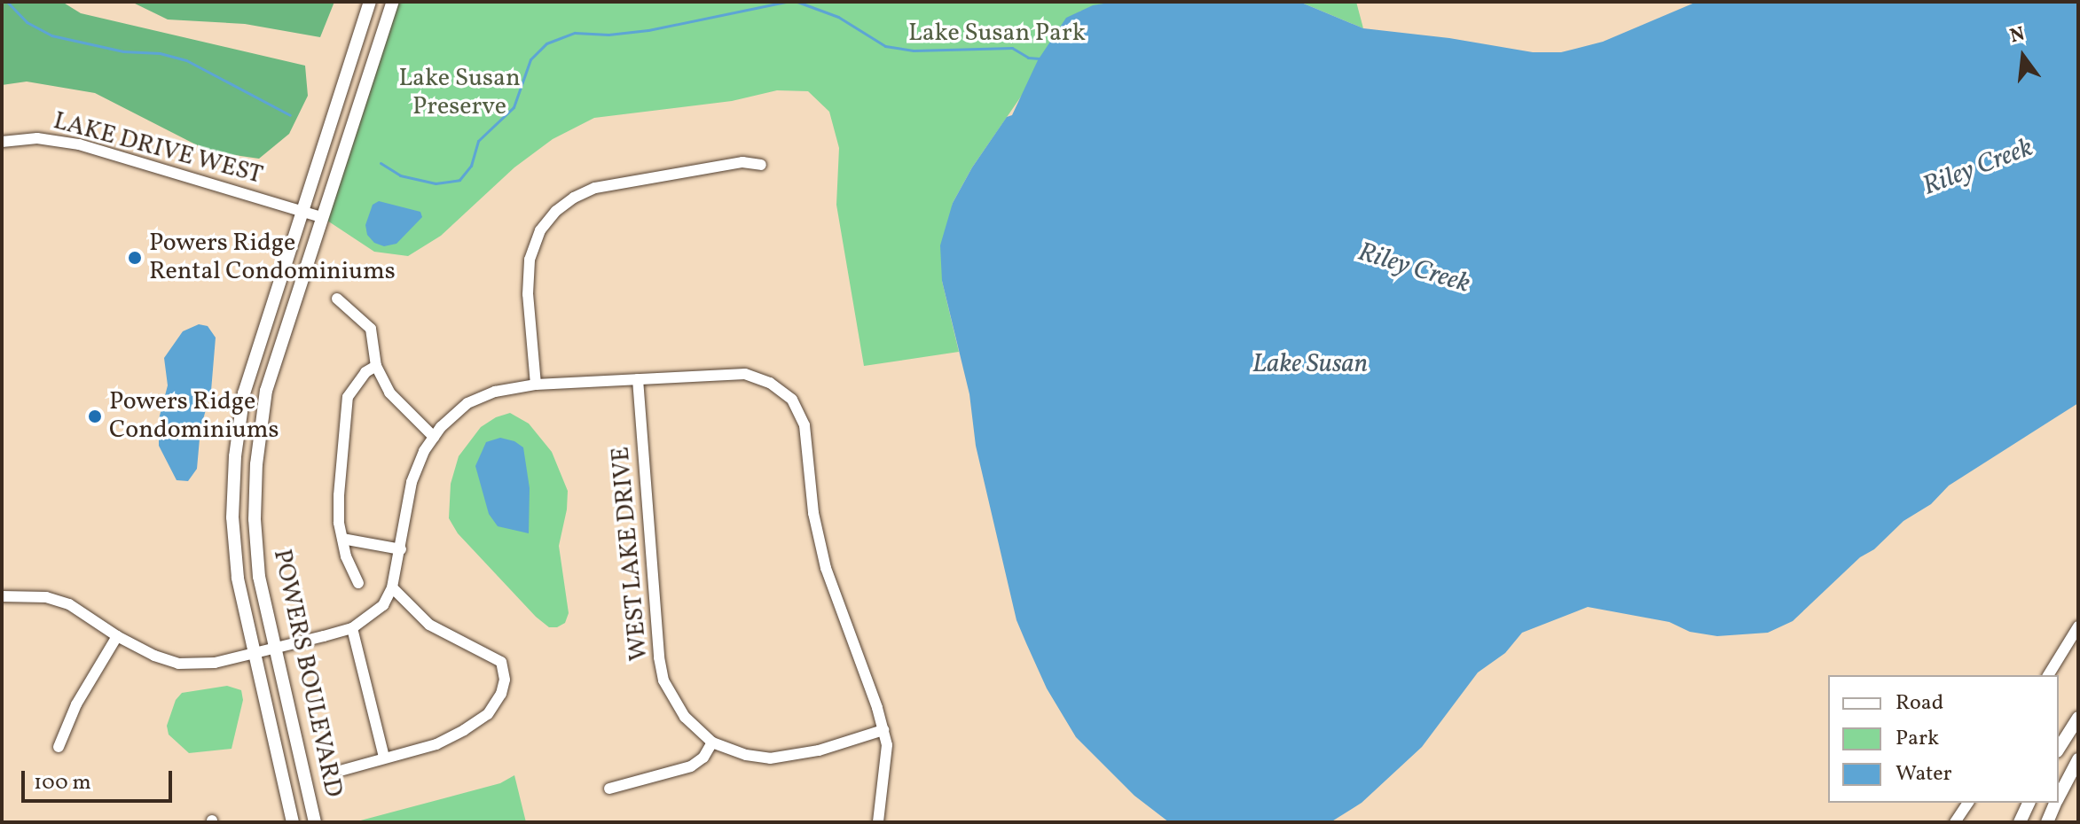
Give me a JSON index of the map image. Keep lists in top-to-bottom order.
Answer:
{
  "streets": {
    "main road": ["POWERS BOULEVARD"],
    "street": ["LAKE DRIVE WEST", "WEST LAKE DRIVE"]
  },
  "crossings": [
    ["LAKE DRIVE WEST", "POWERS BOULEVARD"]
  ],
  "water": ["Riley Creek", "Lake Susan"],
  "parks": ["Lake Susan Park", "Lake Susan Preserve"],
  "places": ["Powers Ridge Rental Condominiums", "Powers Ridge Condominiums"],
  "legend": ["Road", "Park", "Water"],
  "scale_bar": "100 m",
  "north": "top"
}
